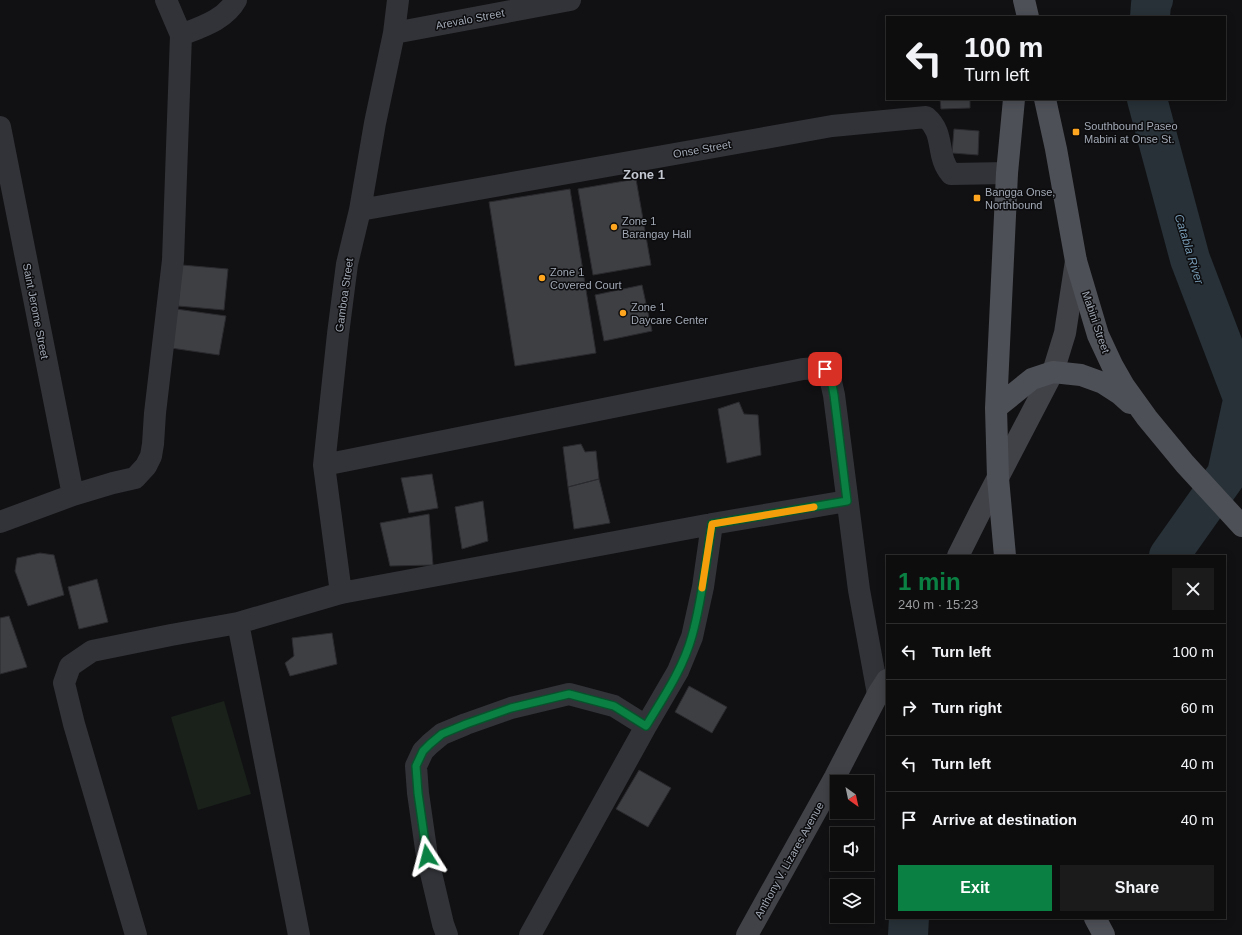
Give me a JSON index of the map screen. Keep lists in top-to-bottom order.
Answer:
{
  "streets": {
    "main road": ["Mabini Street", "Anthony V. Lizares Avenue"],
    "street": [
      "Arevalo Street",
      "Onse Street",
      "Gamboa Street",
      "Saint Jerome Street"
    ]
  },
  "crossings": [
    ["Arevalo Street", "Gamboa Street"],
    ["Onse Street", "Gamboa Street"]
  ],
  "districts": ["Zone 1"],
  "water": ["Catabla River"],
  "places": {
    "transit": ["Southbound Paseo Mabini at Onse St.", "Bangga Onse, Northbound"],
    "other": ["Zone 1 Barangay Hall", "Zone 1 Covered Court", "Zone 1 Daycare Center"]
  },
  "north": "bottom right",
  "page": {
    "turn": ["100 m", "Turn left"],
    "heading": ["1 min", "240 m · 15:23"],
    "list": [
      {
        "name": "Turn left",
        "value": "100 m"
      },
      {
        "name": "Turn right",
        "value": "60 m"
      },
      {
        "name": "Turn left",
        "value": "40 m"
      },
      {
        "name": "Arrive at destination",
        "value": "40 m"
      }
    ],
    "buttons": ["Exit", "Share"]
  }
}
